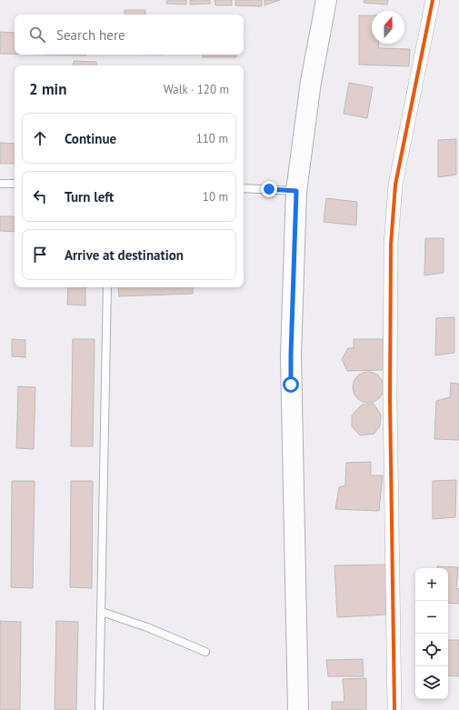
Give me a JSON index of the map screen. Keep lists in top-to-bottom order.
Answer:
{
  "north": "top",
  "page": {
    "search": "Search here",
    "heading": ["2 min", "Walk · 120 m"],
    "list": [
      ["Continue", "110 m"],
      ["Turn left", "10 m"],
      "Arrive at destination"
    ],
    "map_buttons": ["+", "−"]
  }
}
